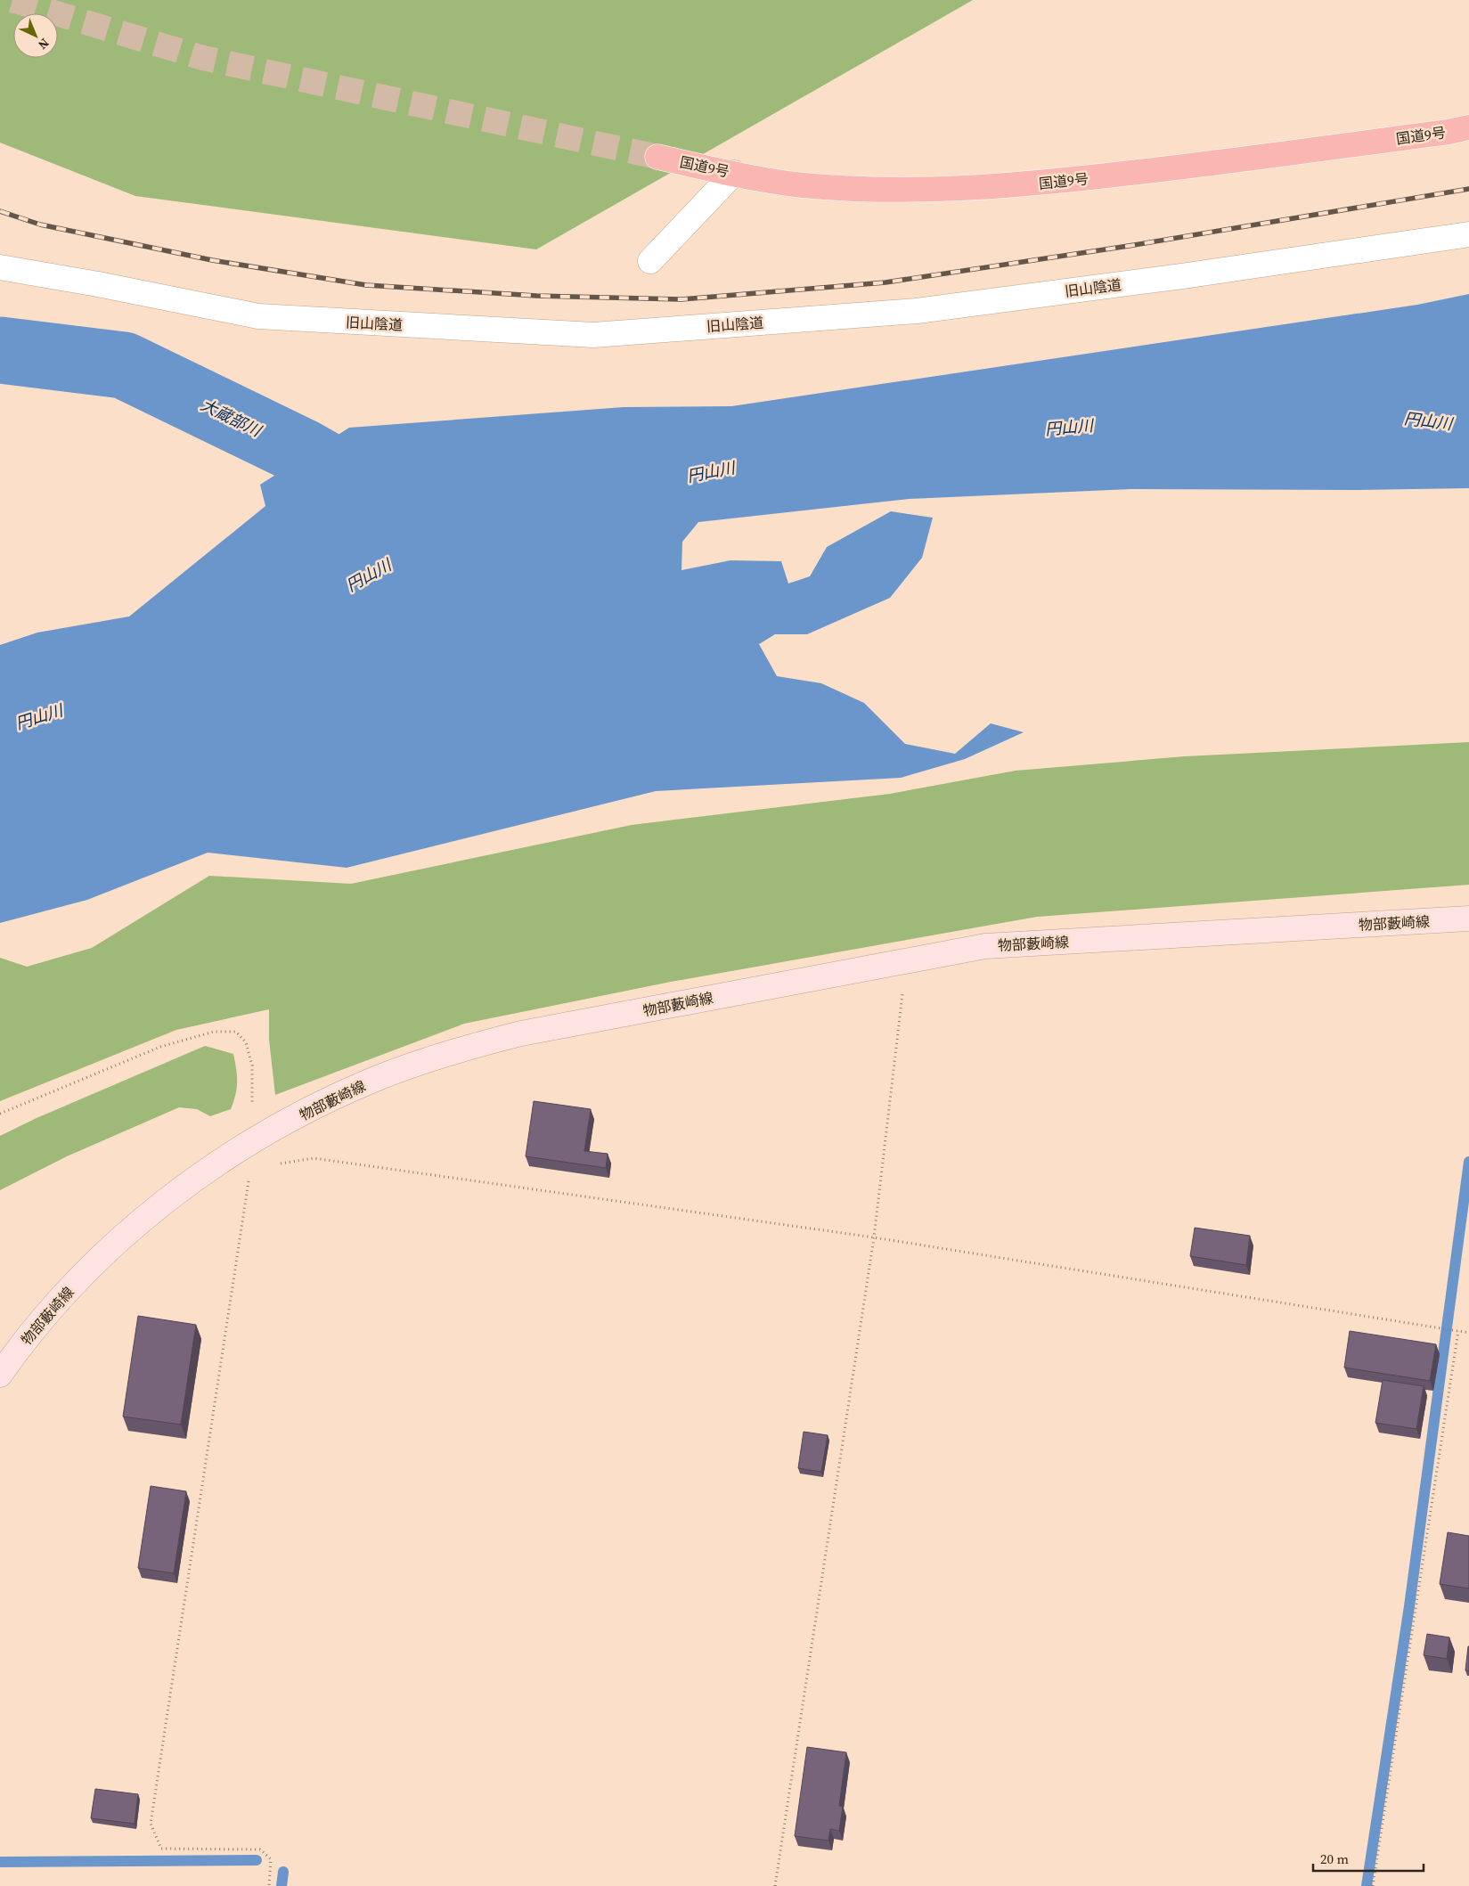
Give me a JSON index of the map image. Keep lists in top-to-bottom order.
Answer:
{
  "streets": {
    "highway": ["国道9号"],
    "main road": ["物部藪崎線"],
    "street": ["旧山陰道"]
  },
  "water": ["大蔵部川", "円山川"],
  "scale_bar": "20 m",
  "north": "bottom right"
}
